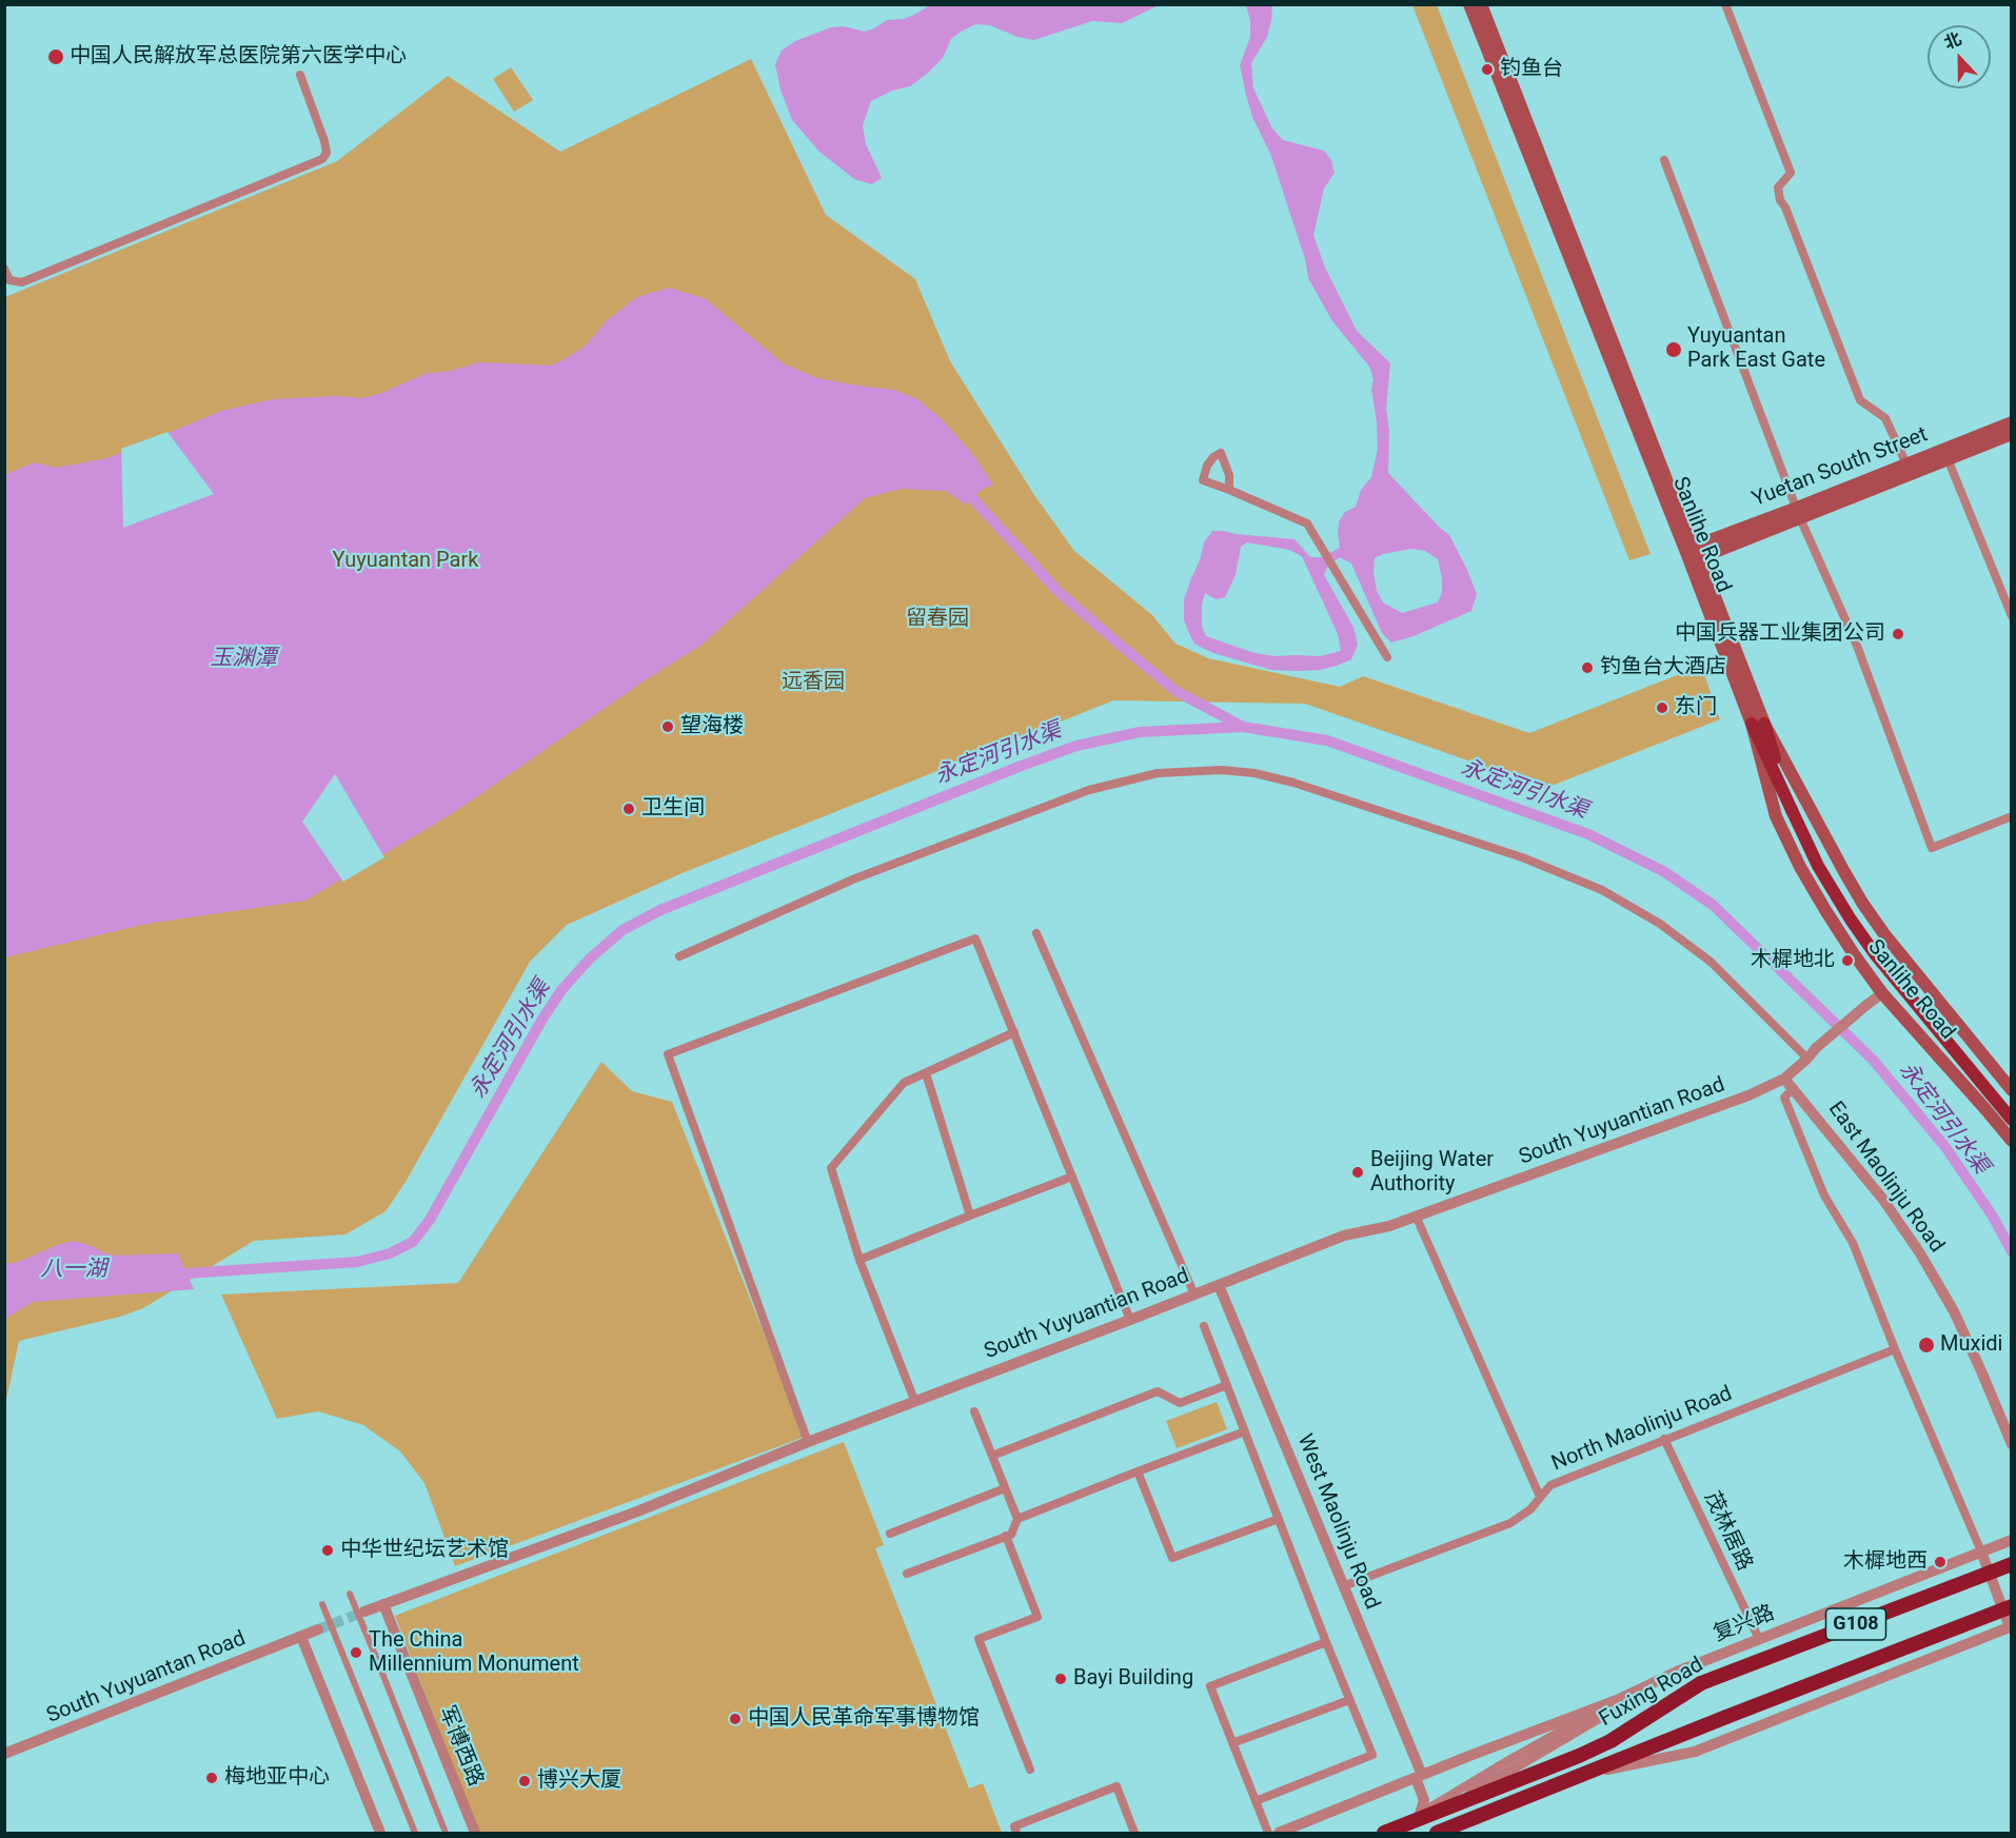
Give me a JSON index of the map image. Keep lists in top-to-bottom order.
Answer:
{
  "streets": {
    "highway": ["G108", "Fuxing Road"],
    "main road": ["Yuetan South Street", "Sanlihe Road"],
    "street": [
      "South Yuyuantian Road",
      "East Maolinju Road",
      "North Maolinju Road",
      "West Maolinju Road",
      "茂林居路",
      "复兴路",
      "South Yuyuantan Road",
      "军博西路"
    ]
  },
  "crossings": [
    ["Sanlihe Road", "South Yuyuantian Road"],
    ["South Yuyuantian Road", "East Maolinju Road"],
    ["South Yuyuantian Road", "West Maolinju Road"],
    ["South Yuyuantian Road", "军博西路"],
    ["North Maolinju Road", "West Maolinju Road"],
    ["North Maolinju Road", "茂林居路"],
    ["West Maolinju Road", "复兴路"],
    ["茂林居路", "复兴路"]
  ],
  "water": ["玉渊潭", "永定河引水渠", "八一湖"],
  "parks": ["Yuyuantan Park", "留春园", "远香园"],
  "places": [
    "中国人民解放军总医院第六医学中心",
    "钓鱼台",
    "Yuyuantan Park East Gate",
    "中国兵器工业集团公司",
    "钓鱼台大酒店",
    "东门",
    "望海楼",
    "卫生间",
    "木樨地北",
    "Beijing Water Authority",
    "Muxidi",
    "中华世纪坛艺术馆",
    "木樨地西",
    "The China Millennium Monument",
    "Bayi Building",
    "中国人民革命军事博物馆",
    "梅地亚中心",
    "博兴大厦"
  ],
  "north": "top"
}
